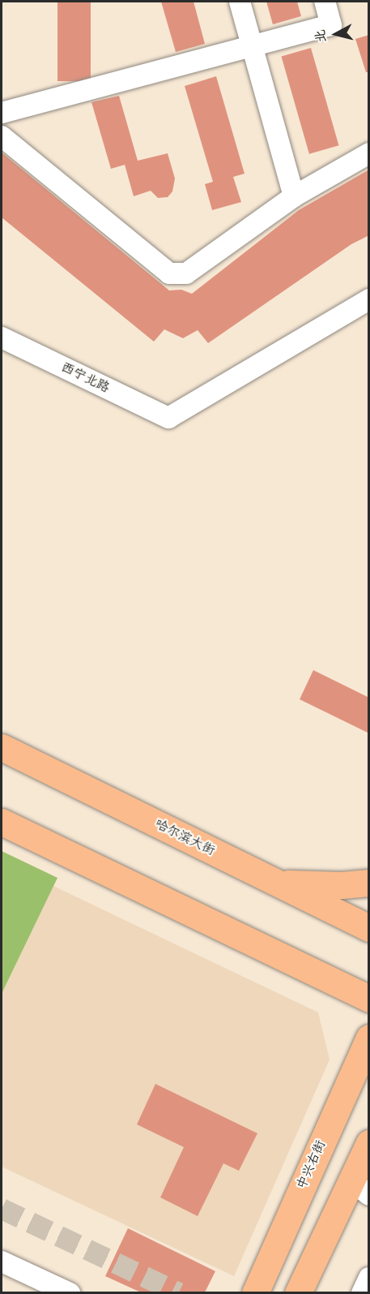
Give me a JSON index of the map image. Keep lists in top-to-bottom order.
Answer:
{
  "streets": {
    "main road": ["哈尔滨大街", "中兴右街"],
    "street": ["西宁北路"]
  },
  "north": "left"
}
